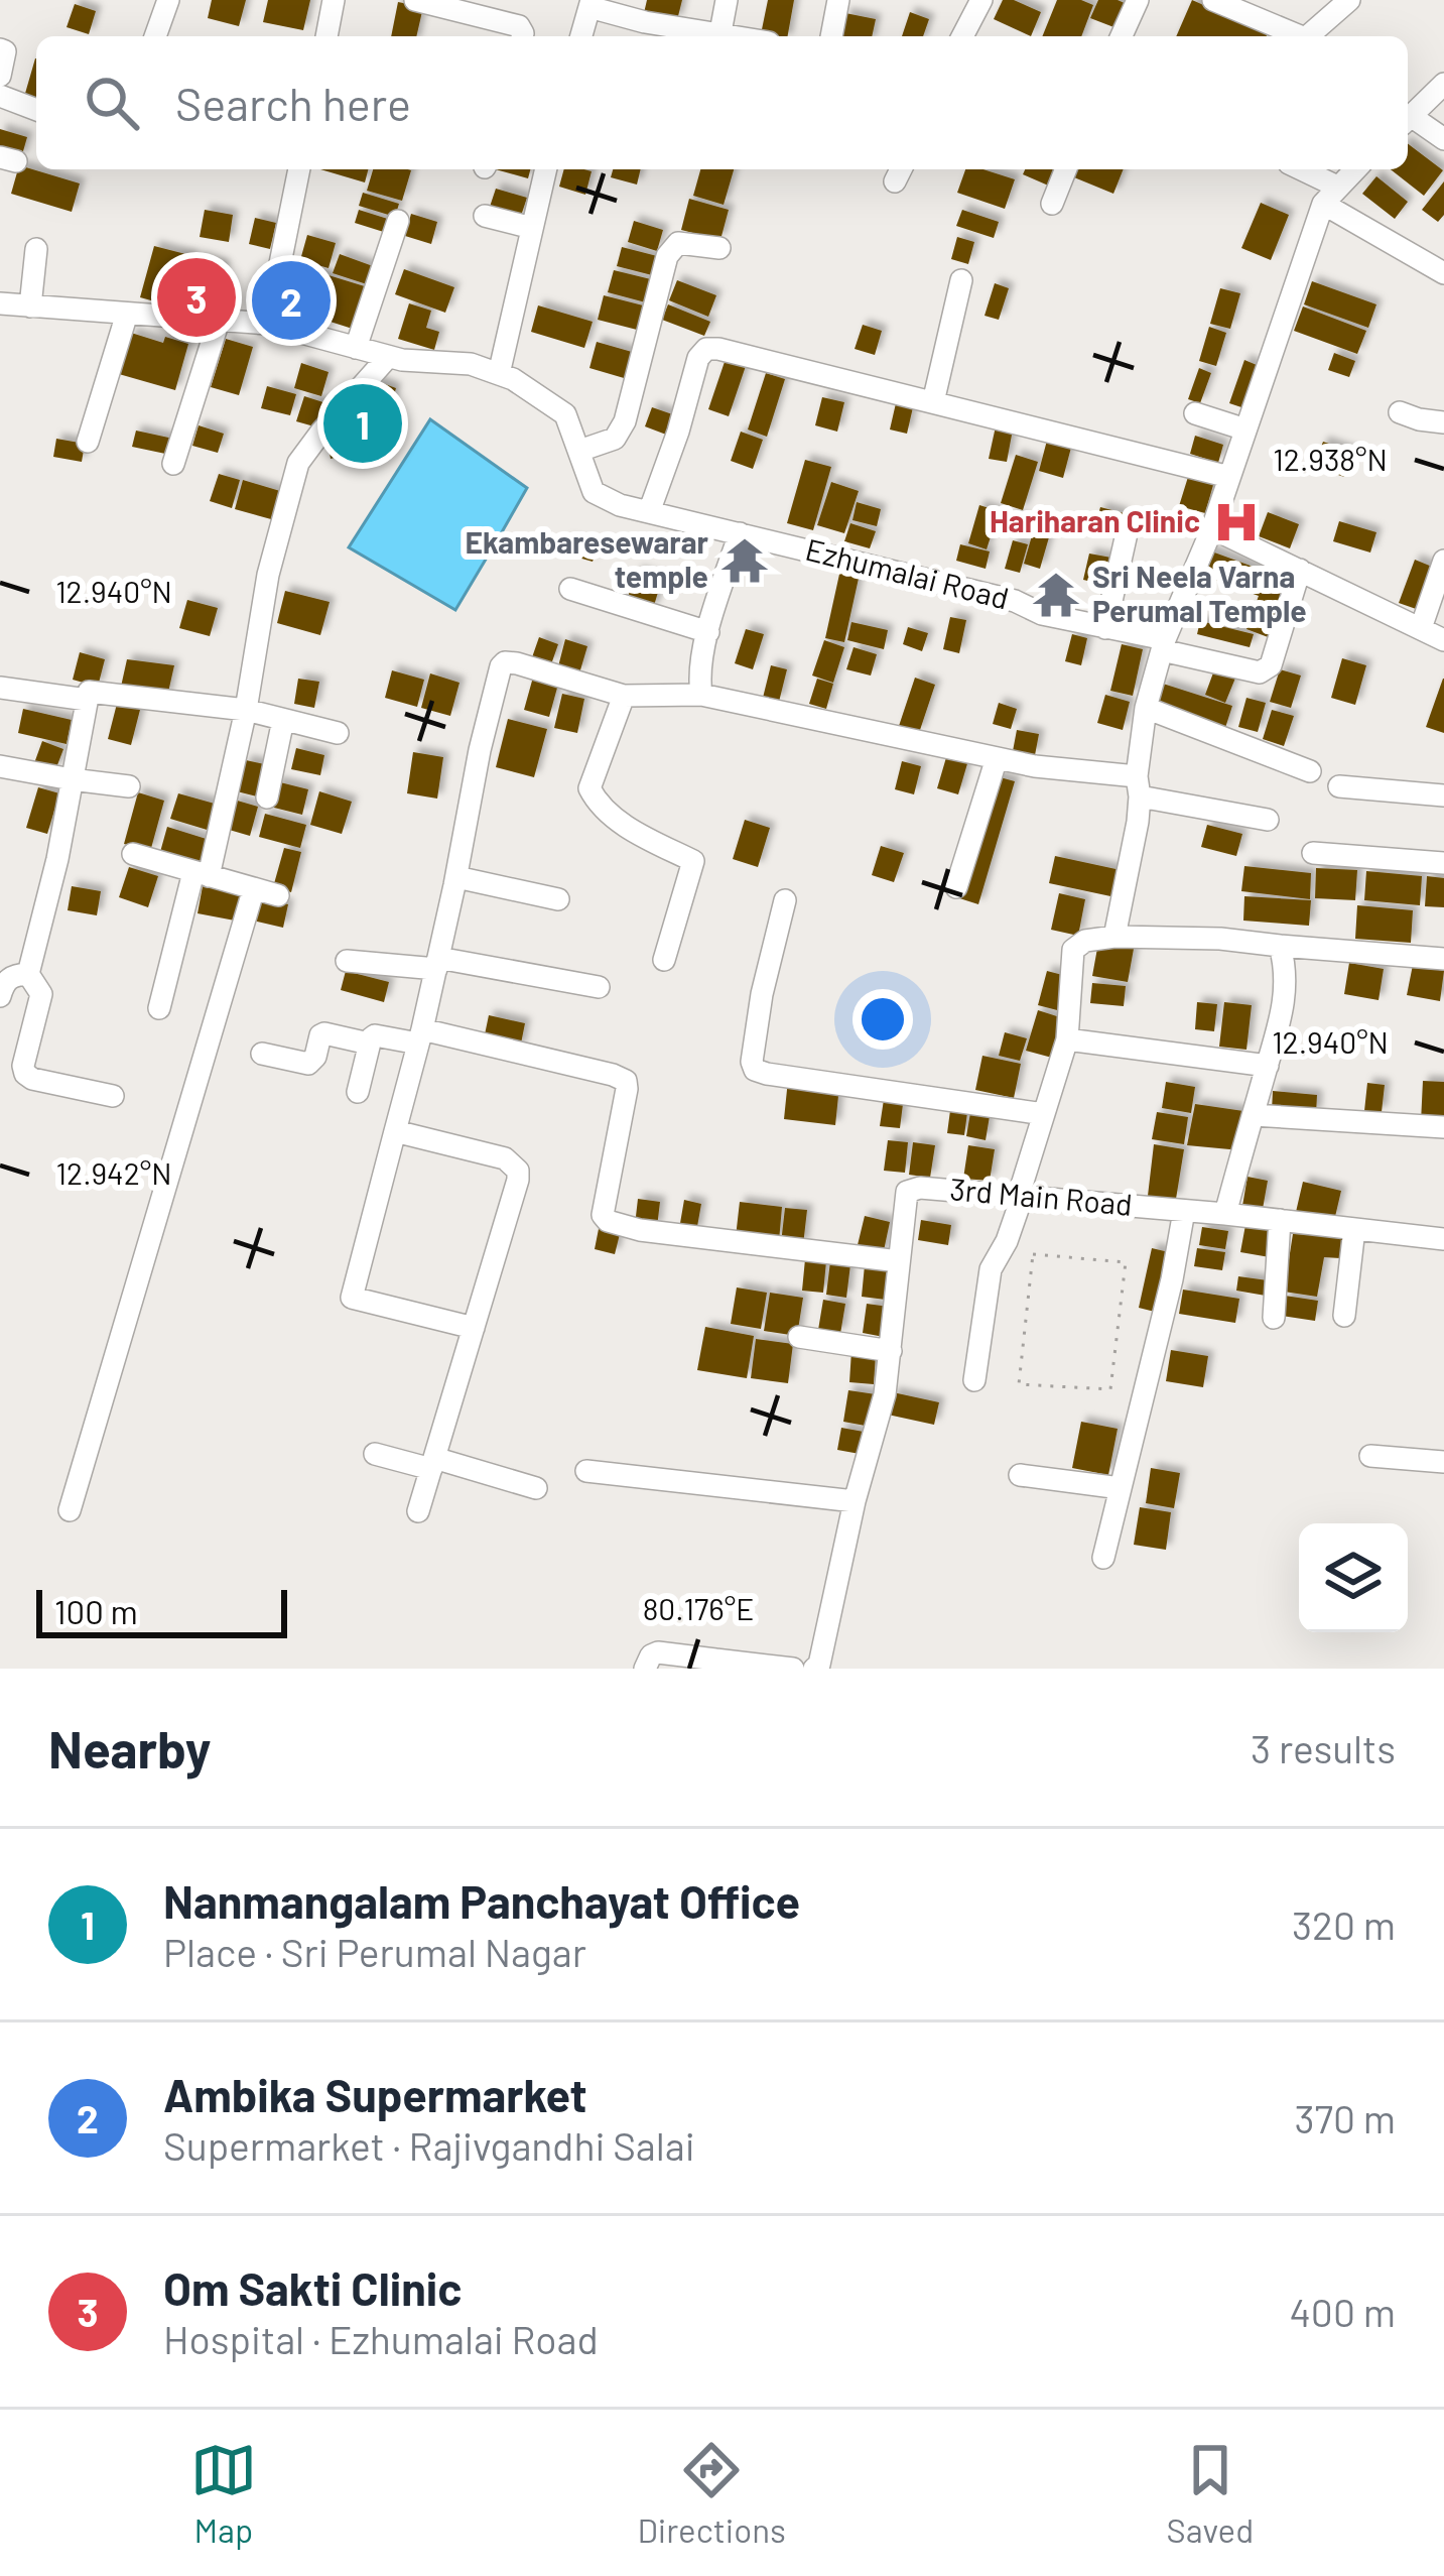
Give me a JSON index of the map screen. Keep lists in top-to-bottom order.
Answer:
{
  "streets": {
    "street": ["Ezhumalai Road", "3rd Main Road"]
  },
  "places": {
    "hospital": ["Hariharan Clinic"],
    "temple": ["Ekambaresewarar temple", "Sri Neela Varna Perumal Temple"]
  },
  "scale_bar": "100 m",
  "page": {
    "search": "Search here",
    "pins": ["3", "2", "1"],
    "scale": "100 m",
    "heading": ["Nearby", "3 results"],
    "list": [
      {
        "mark": "1",
        "name": "Nanmangalam Panchayat Office",
        "note": "Place · Sri Perumal Nagar",
        "value": "320 m"
      },
      {
        "mark": "2",
        "name": "Ambika Supermarket",
        "note": "Supermarket · Rajivgandhi Salai",
        "value": "370 m"
      },
      {
        "mark": "3",
        "name": "Om Sakti Clinic",
        "note": "Hospital · Ezhumalai Road",
        "value": "400 m"
      }
    ],
    "nav": ["Map", "Directions", "Saved"]
  },
  "coordinates": [
    "12.938°N",
    "12.940°N",
    "12.942°N",
    "80.176°E"
  ]
}
